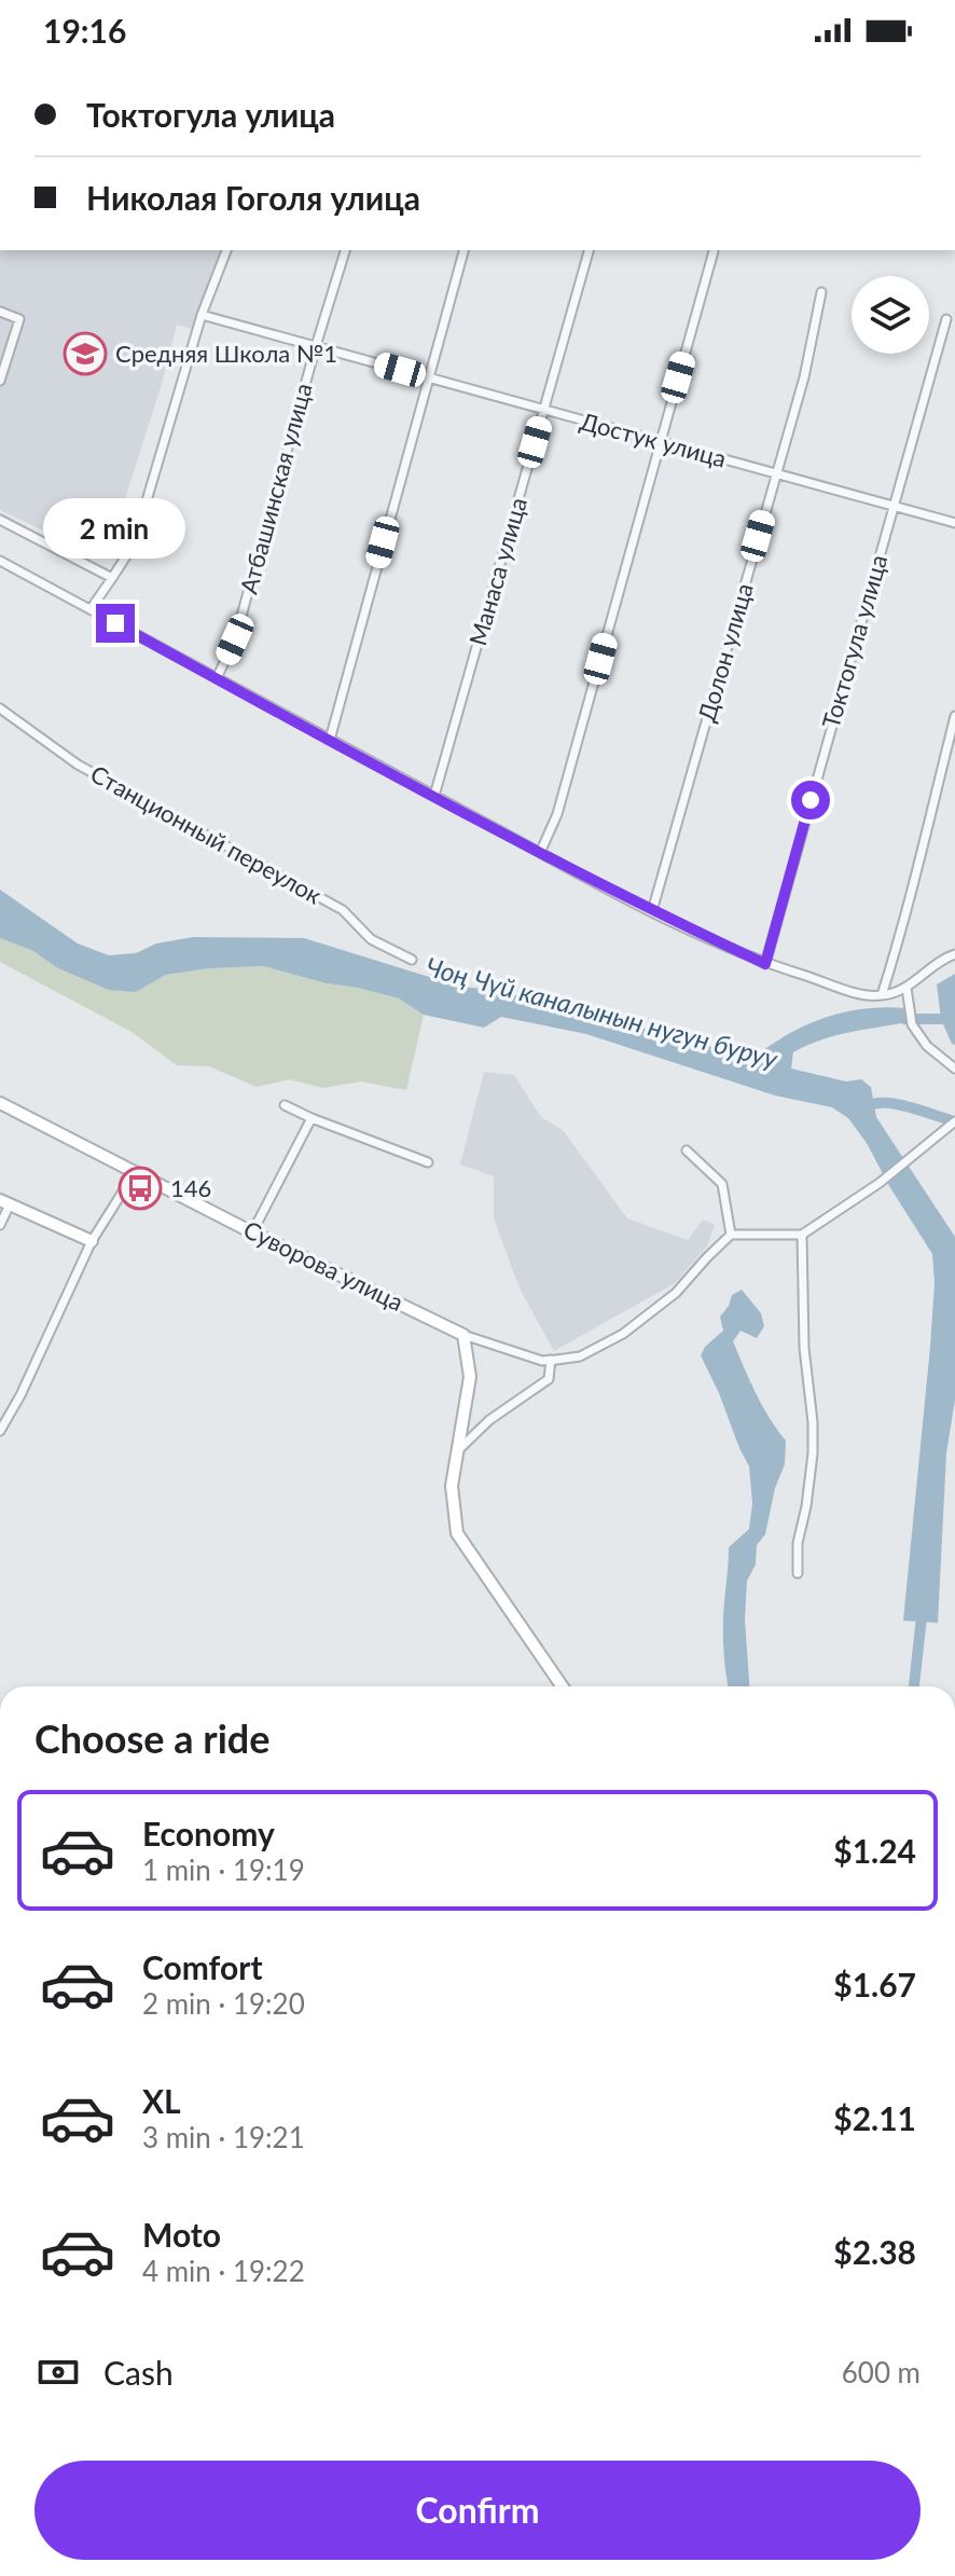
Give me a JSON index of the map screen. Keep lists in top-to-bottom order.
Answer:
{
  "streets": {
    "street": [
      "Достук улица",
      "Атбашинская улица",
      "Манаса улица",
      "Токтогула улица",
      "Долон улица",
      "Станционный переулок",
      "Суворова улица"
    ]
  },
  "crossings": [
    ["Достук улица", "Атбашинская улица"],
    ["Достук улица", "Манаса улица"],
    ["Достук улица", "Токтогула улица"],
    ["Достук улица", "Долон улица"]
  ],
  "water": ["Чоң Чүй каналынын нугун буруу"],
  "places": {
    "school or university": ["Средняя Школа №1"],
    "bus stop": ["146"]
  },
  "page": {
    "status": "19:16",
    "banner": ["Токтогула улица", "Николая Гоголя улица"],
    "bubble": "2 min",
    "heading": "Choose a ride",
    "list": [
      {
        "name": "Economy",
        "note": "1 min · 19:19",
        "value": "$1.24"
      },
      {
        "name": "Comfort",
        "note": "2 min · 19:20",
        "value": "$1.67"
      },
      {
        "name": "XL",
        "note": "3 min · 19:21",
        "value": "$2.11"
      },
      {
        "name": "Moto",
        "note": "4 min · 19:22",
        "value": "$2.38"
      }
    ],
    "pay": ["Cash", "600 m"],
    "buttons": "Confirm"
  }
}
